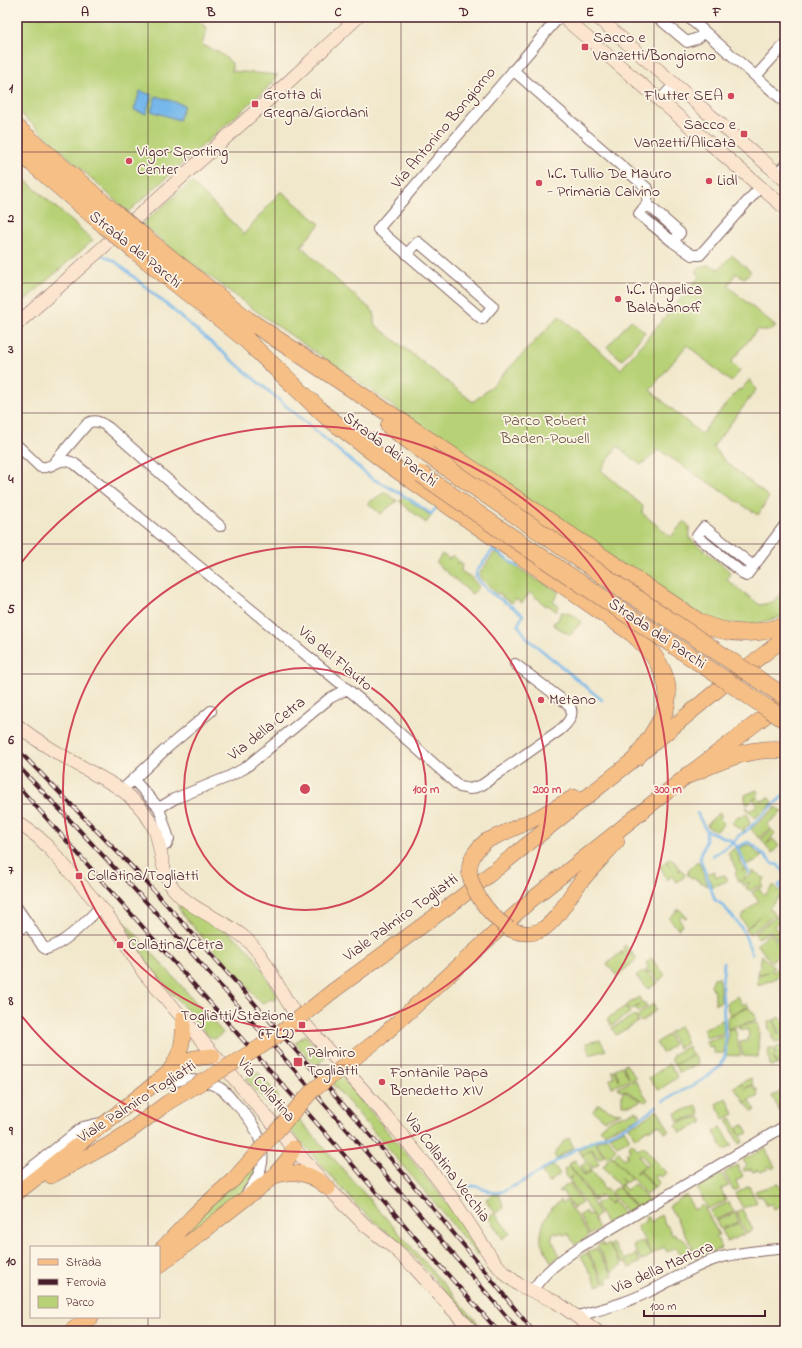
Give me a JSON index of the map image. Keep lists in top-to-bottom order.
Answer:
{
  "streets": {
    "highway": ["Strada dei Parchi"],
    "main road": ["Viale Palmiro Togliatti"],
    "street": [
      "Via Antonino Bongiorno",
      "Via del Flauto",
      "Via della Cetra",
      "Via Collatina",
      "Via Collatina Vecchia",
      "Via della Martora"
    ]
  },
  "crossings": [
    ["Via del Flauto", "Via della Cetra"],
    ["Via Collatina Vecchia", "Via della Martora"]
  ],
  "parks": ["Parco Robert Baden-Powell"],
  "places": {
    "transit": [
      "Sacco e Vanzetti/Bongiorno",
      "Grotta di Gregna/Giordani",
      "Sacco e Vanzetti/Alicata",
      "Collatina/Togliatti",
      "Collatina/Cetra",
      "Togliatti/Stazione (FL2)",
      "Palmiro Togliatti"
    ],
    "other": [
      "Flutter SEA",
      "Vigor Sporting Center",
      "Lidl",
      "I.C. Tullio De Mauro - Primaria Calvino",
      "I.C. Angelica Balabanoff",
      "Metano",
      "Fontanile Papa Benedetto XIV"
    ]
  },
  "legend": ["Strada", "Ferrovia", "Parco"],
  "scale_bar": "100 m",
  "grid": {
    "columns": [
      "A",
      "B",
      "C",
      "D",
      "E",
      "F"
    ],
    "rows": [
      "1",
      "2",
      "3",
      "4",
      "5",
      "6",
      "7",
      "8",
      "9",
      "10"
    ]
  },
  "rings": ["100 m", "200 m", "300 m"]
}
